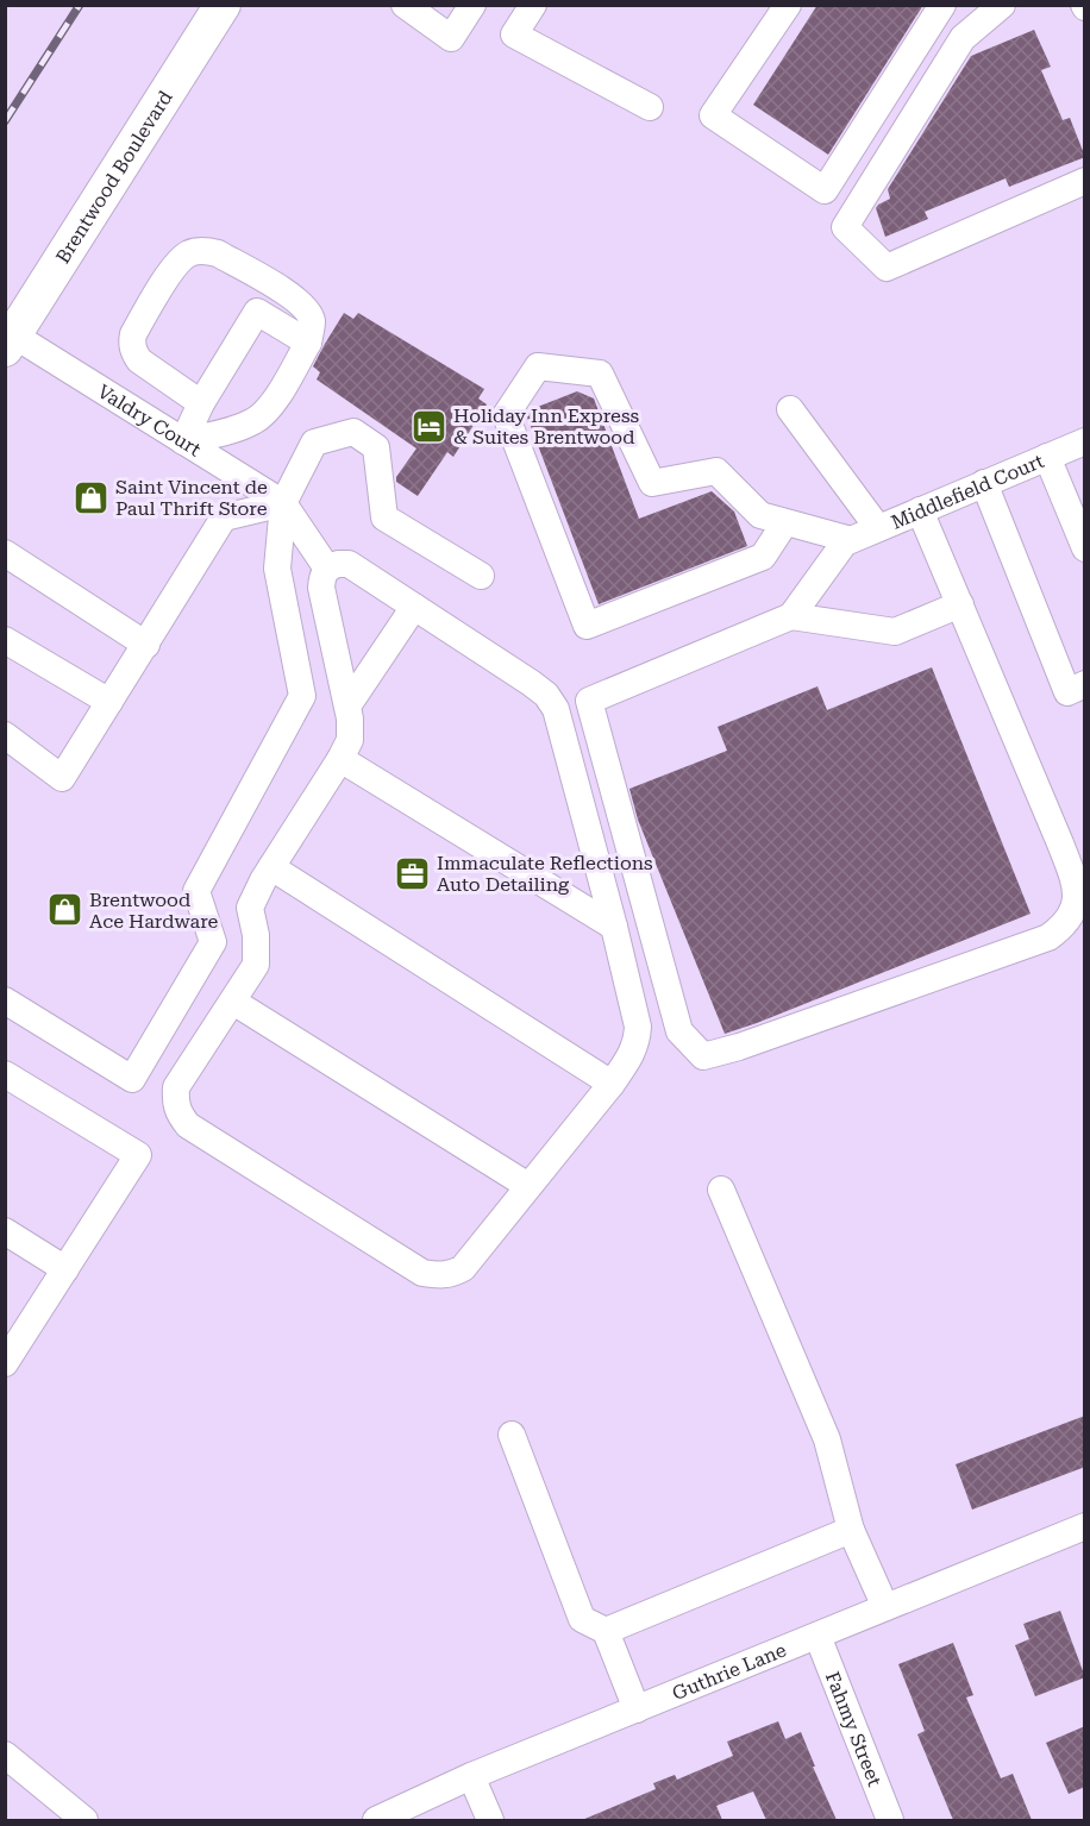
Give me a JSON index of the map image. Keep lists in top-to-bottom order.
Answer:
{
  "streets": {
    "main road": ["Brentwood Boulevard"],
    "street": [
      "Valdry Court",
      "Middlefield Court",
      "Guthrie Lane",
      "Fahmy Street"
    ]
  },
  "crossings": [
    ["Brentwood Boulevard", "Valdry Court"],
    ["Guthrie Lane", "Fahmy Street"]
  ],
  "places": {
    "hotel": ["Holiday Inn Express & Suites Brentwood"],
    "shop": ["Saint Vincent de Paul Thrift Store", "Brentwood Ace Hardware"],
    "office": ["Immaculate Reflections Auto Detailing"]
  }
}
